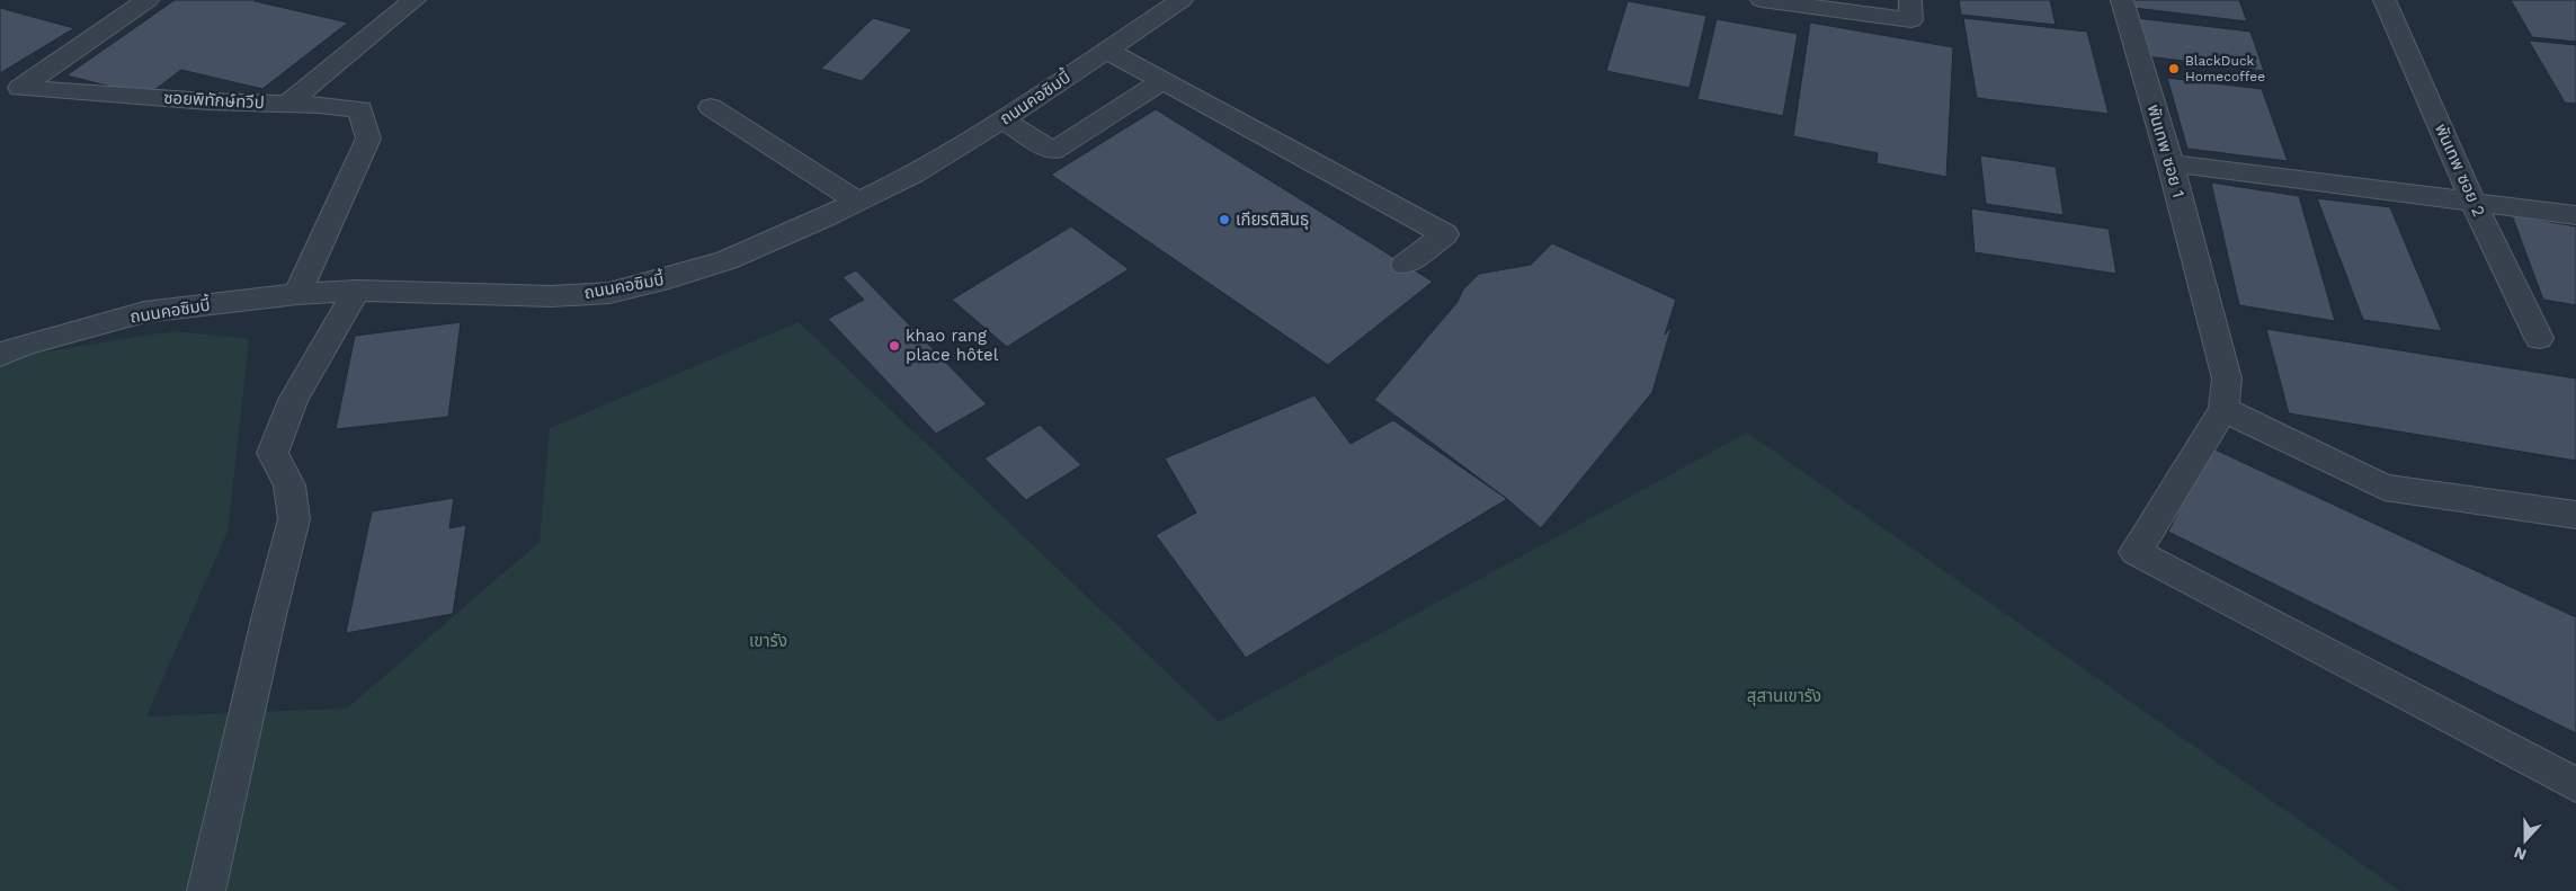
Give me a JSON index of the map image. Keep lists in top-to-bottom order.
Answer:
{
  "streets": {
    "street": [
      "ถนนคอซิมบี้",
      "ซอยพิทักษ์ทวีป",
      "พันเทพ ซอย 1",
      "พันเทพ ซอย 2"
    ]
  },
  "crossings": [
    ["ถนนคอซิมบี้", "ซอยพิทักษ์ทวีป"]
  ],
  "parks": ["เขารัง", "สุสานเขารัง"],
  "places": ["BlackDuck Homecoffee", "เกียรติสินธุ", "khao rang place hôtel"],
  "north": "bottom"
}
